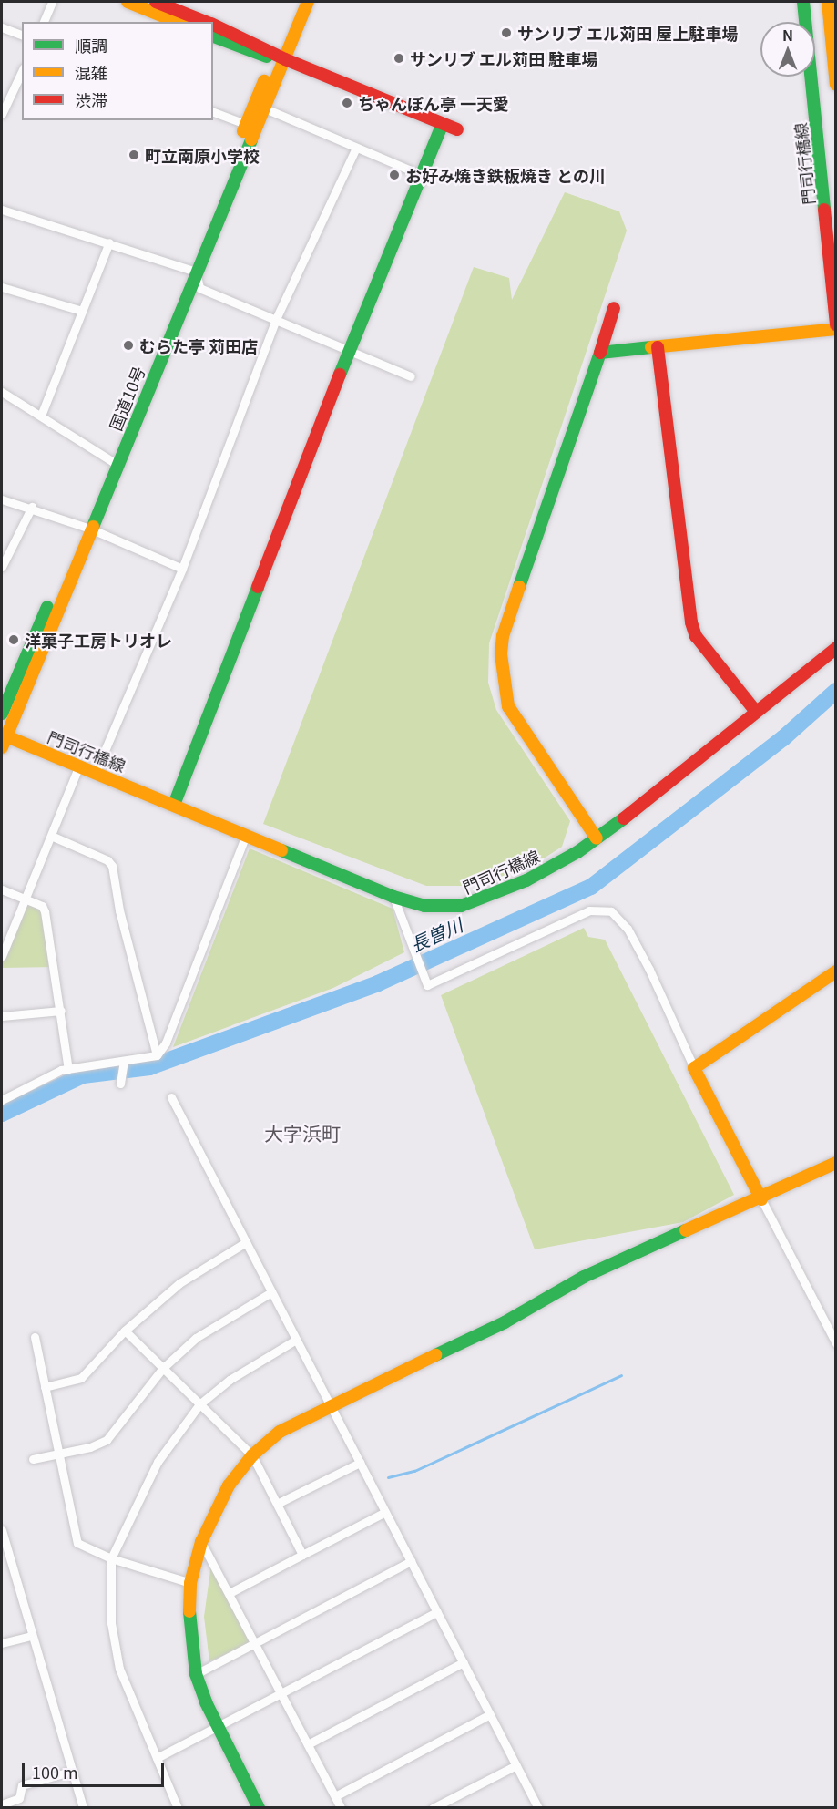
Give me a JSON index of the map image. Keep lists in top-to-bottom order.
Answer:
{
  "streets": {
    "main road": ["門司行橋線", "国道10号"]
  },
  "crossings": [
    ["門司行橋線", "国道10号"]
  ],
  "districts": ["大字浜町"],
  "water": ["長曽川"],
  "places": [
    "サンリブ エル苅田 屋上駐車場",
    "サンリブ エル苅田 駐車場",
    "ちゃんぽん亭 一天愛",
    "町立南原小学校",
    "お好み焼き鉄板焼き との川",
    "むらた亭 苅田店",
    "洋菓子工房トリオレ"
  ],
  "legend": ["順調", "混雑", "渋滞"],
  "scale_bar": "100 m",
  "north": "top"
}
